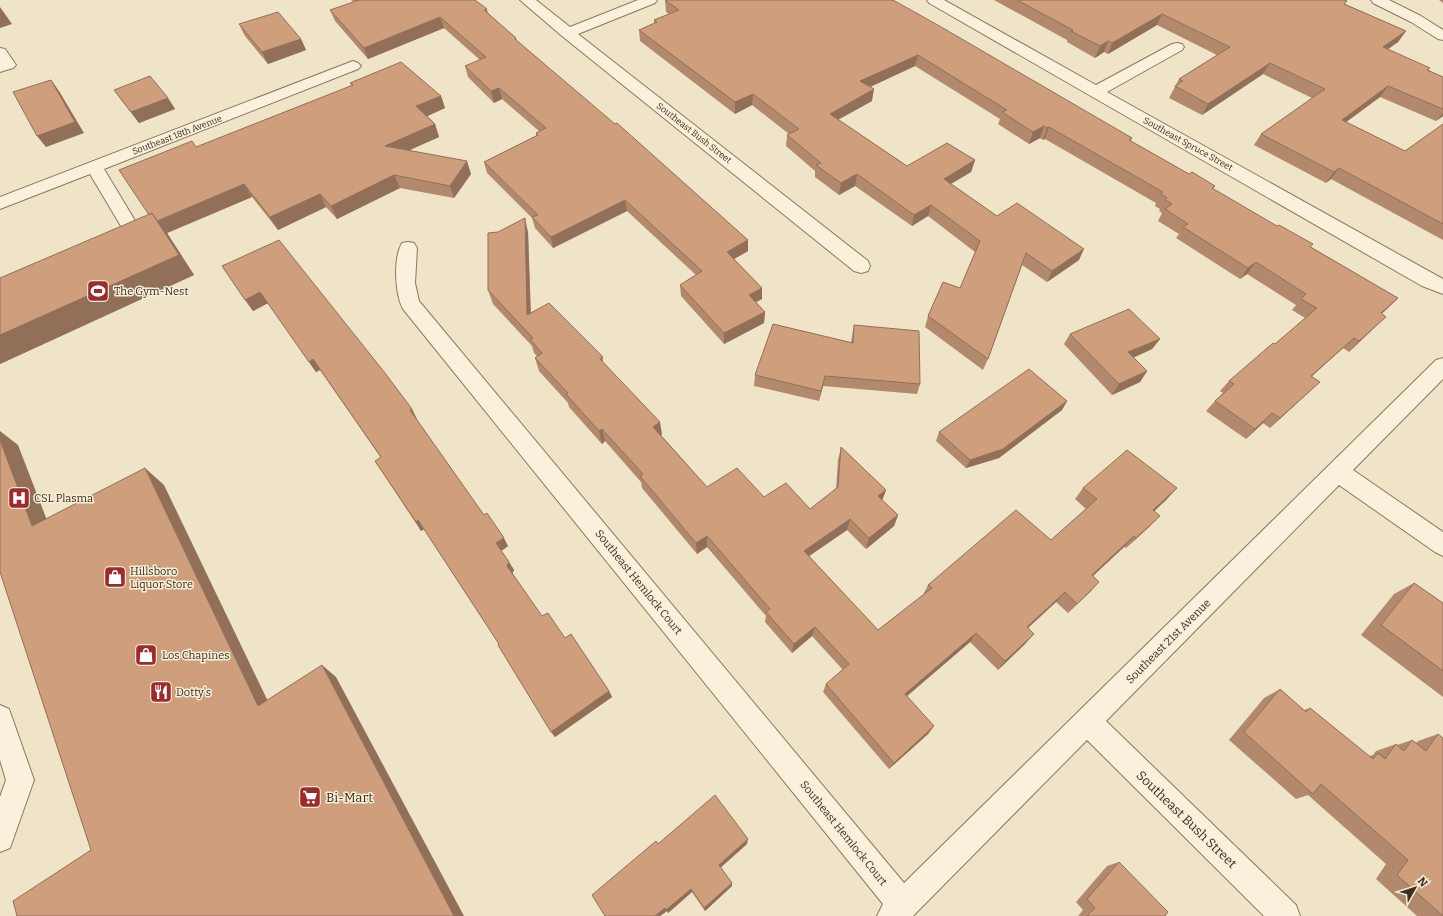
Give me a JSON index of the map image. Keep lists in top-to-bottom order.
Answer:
{
  "streets": {
    "street": [
      "Southeast Bush Street",
      "Southeast 18th Avenue",
      "Southeast Spruce Street",
      "Southeast Hemlock Court",
      "Southeast 21st Avenue"
    ]
  },
  "crossings": [
    ["Southeast Bush Street", "Southeast 21st Avenue"],
    ["Southeast Hemlock Court", "Southeast 21st Avenue"]
  ],
  "places": {
    "sports": ["The Gym-Nest"],
    "hospital": ["CSL Plasma"],
    "shop": ["Hillsboro Liquor Store", "Los Chapines"],
    "restaurant": ["Dotty's"],
    "supermarket": ["Bi-Mart"]
  },
  "north": "top right"
}
